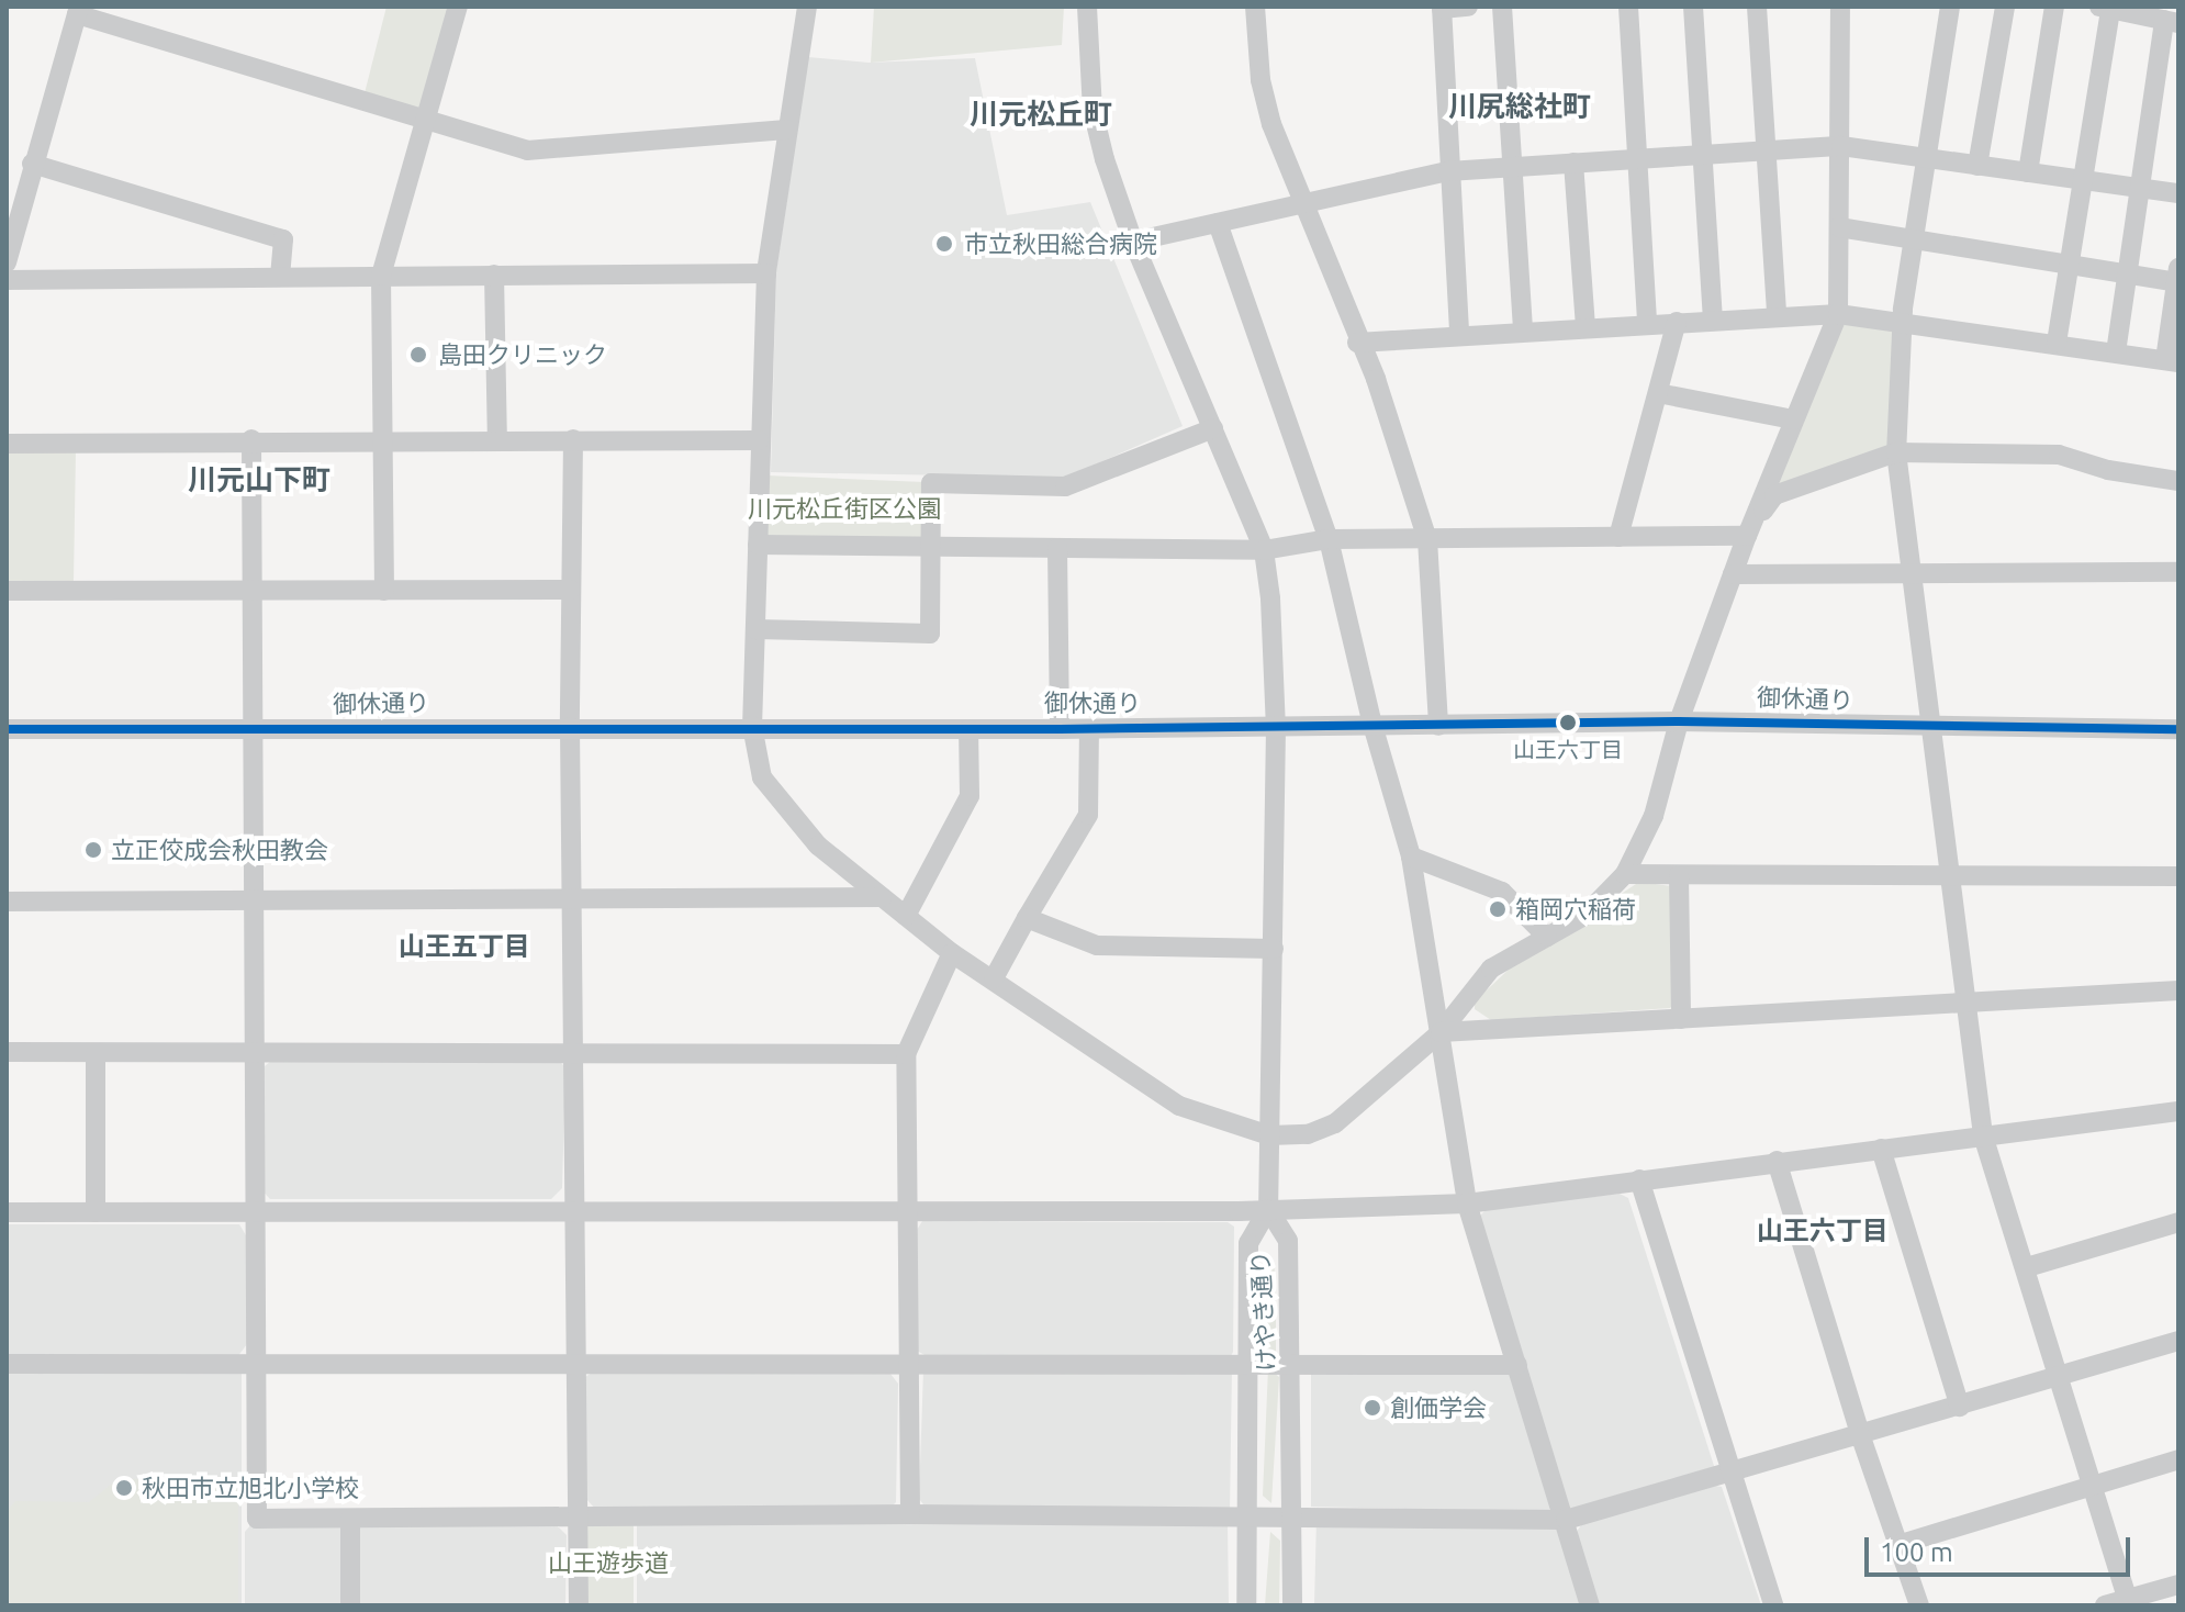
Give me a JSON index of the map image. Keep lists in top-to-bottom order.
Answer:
{
  "streets": {
    "street": ["御休通り", "けやき通り"]
  },
  "districts": [
    "川尻総社町",
    "川元松丘町",
    "川元山下町",
    "山王五丁目",
    "山王六丁目"
  ],
  "parks": ["川元松丘街区公園", "山王遊歩道"],
  "places": [
    "市立秋田総合病院",
    "島田クリニック",
    "山王六丁目",
    "立正佼成会秋田教会",
    "箱岡穴稲荷",
    "創価学会",
    "秋田市立旭北小学校"
  ],
  "scale_bar": "100 m"
}
